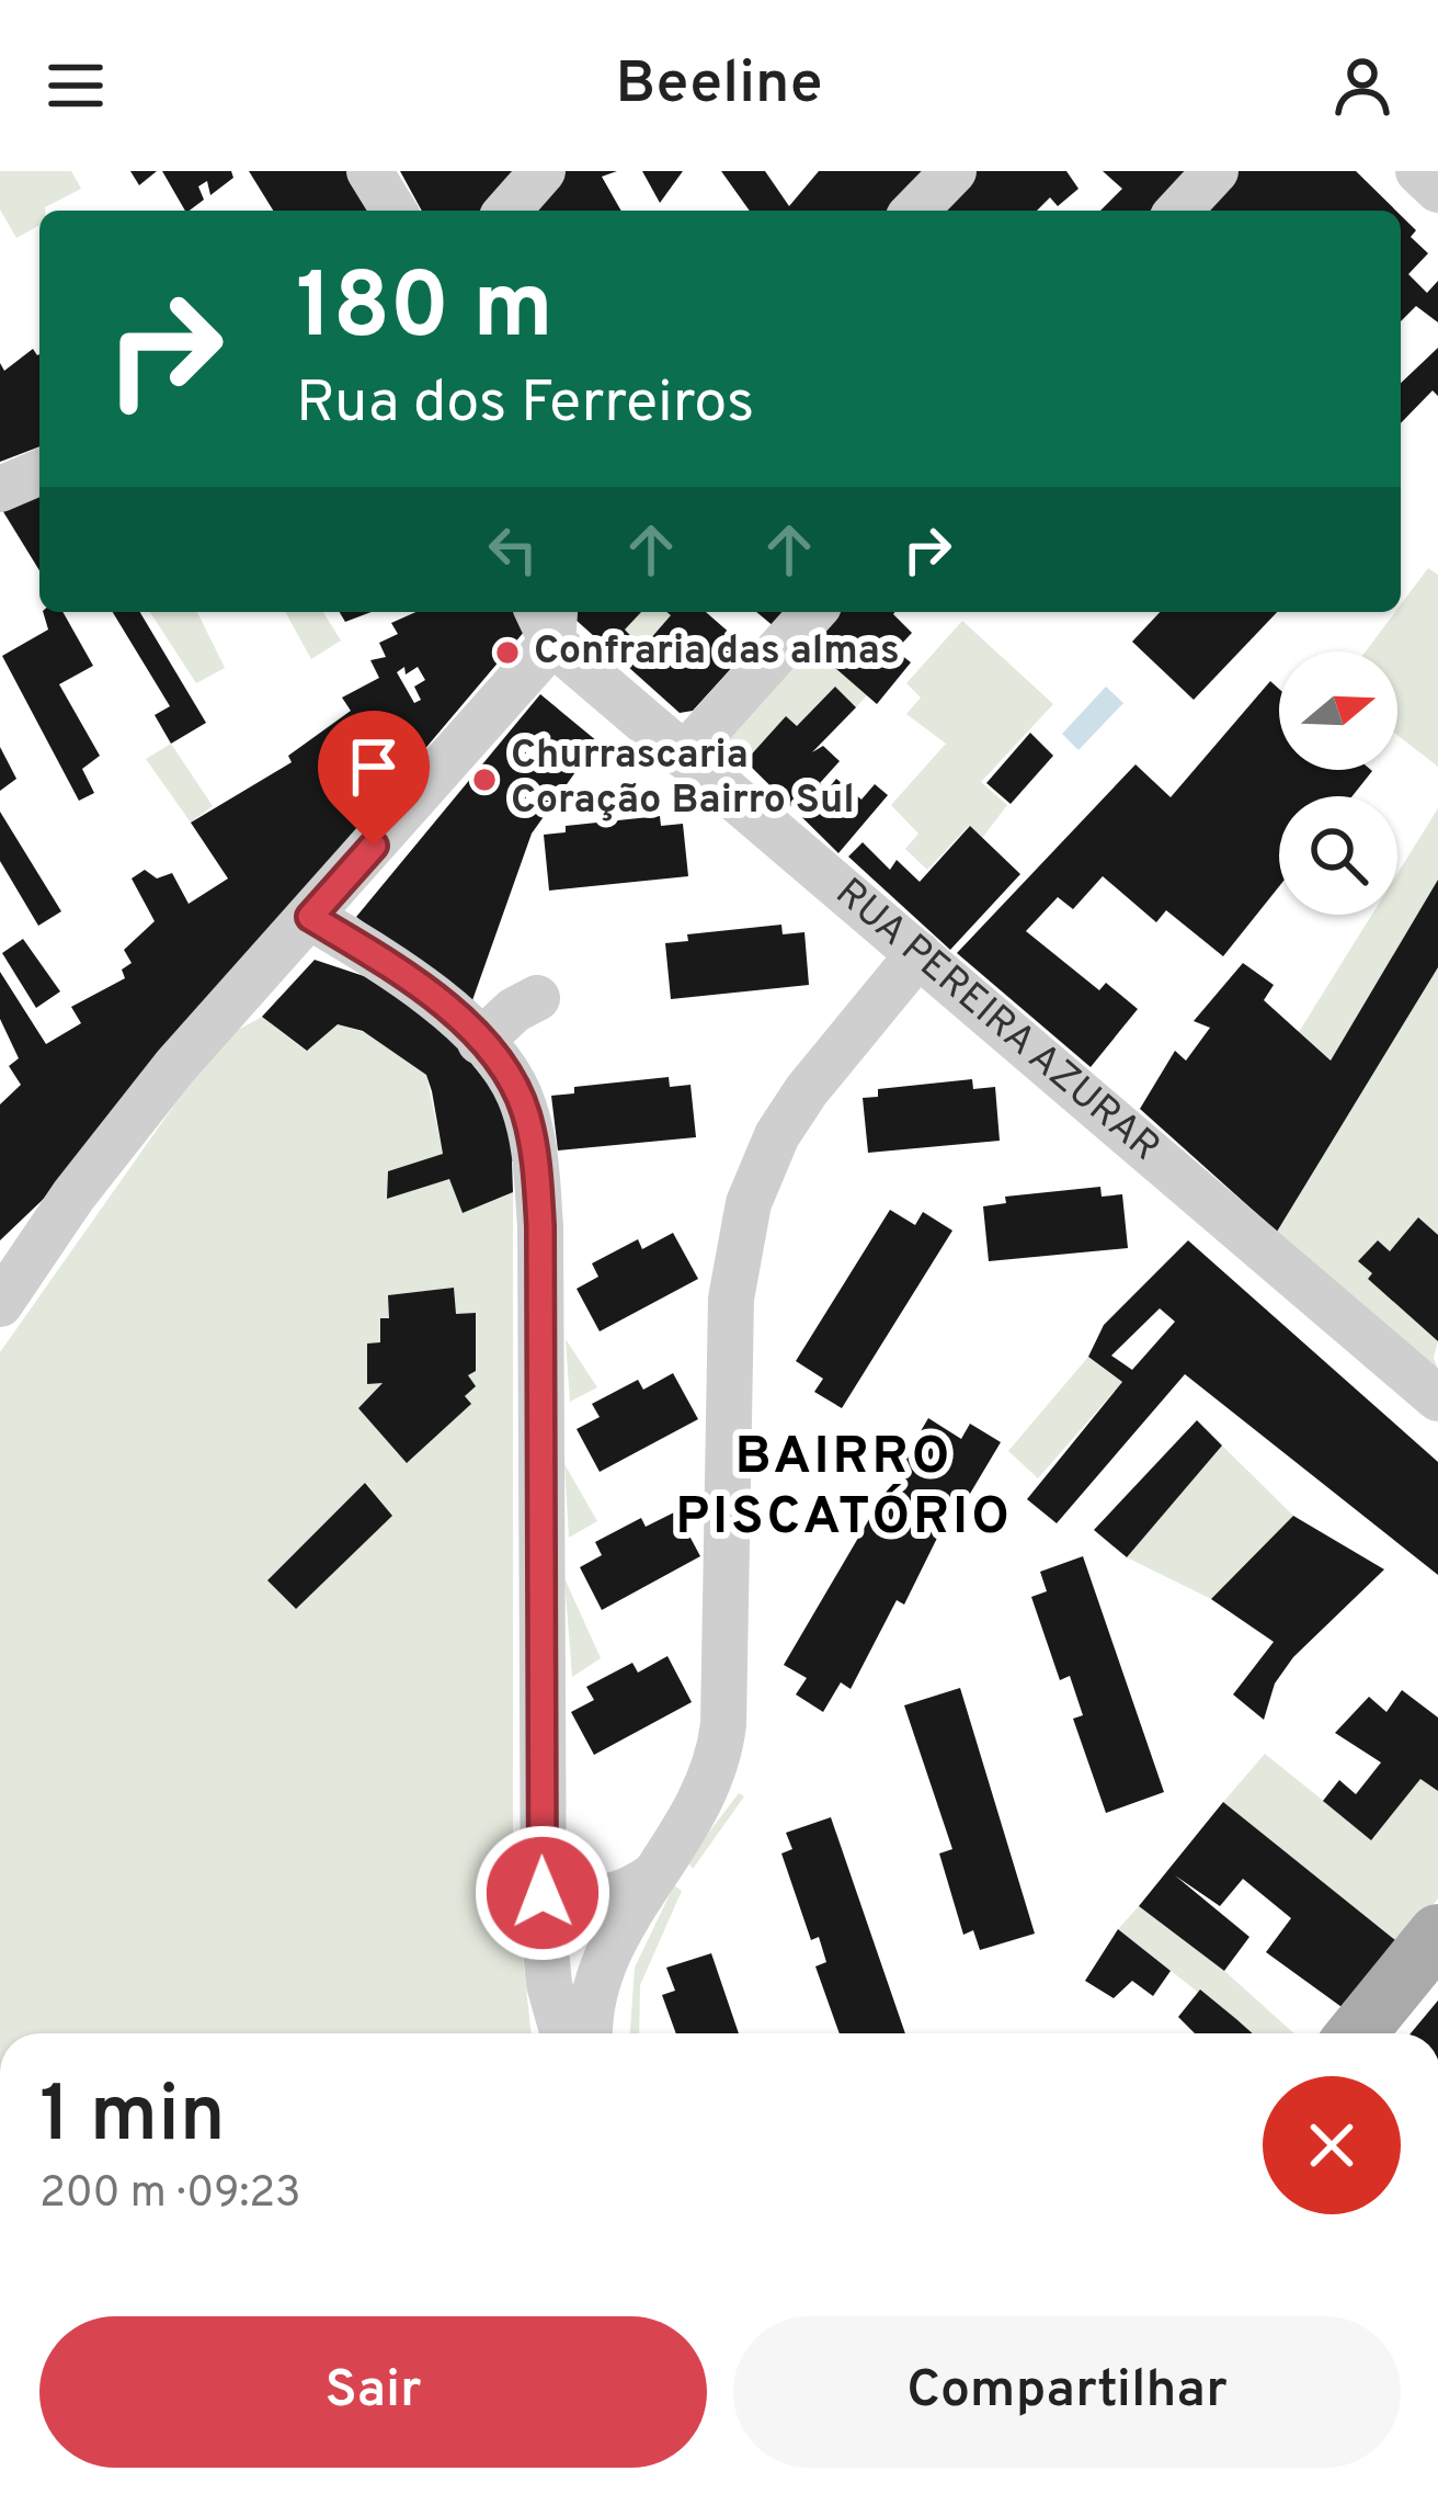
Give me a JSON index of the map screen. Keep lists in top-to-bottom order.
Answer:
{
  "streets": {
    "street": ["RUA PEREIRA AZURAR"]
  },
  "districts": ["BAIRRO PISCATÓRIO"],
  "places": ["Confraria das almas", "Churrascaria Coração Bairro Sul"],
  "north": "right",
  "page": {
    "header": "Beeline",
    "turn": ["180 m", "Rua dos Ferreiros"],
    "heading": ["1 min", "200 m · 09:23"],
    "buttons": ["Sair", "Compartilhar"]
  }
}
